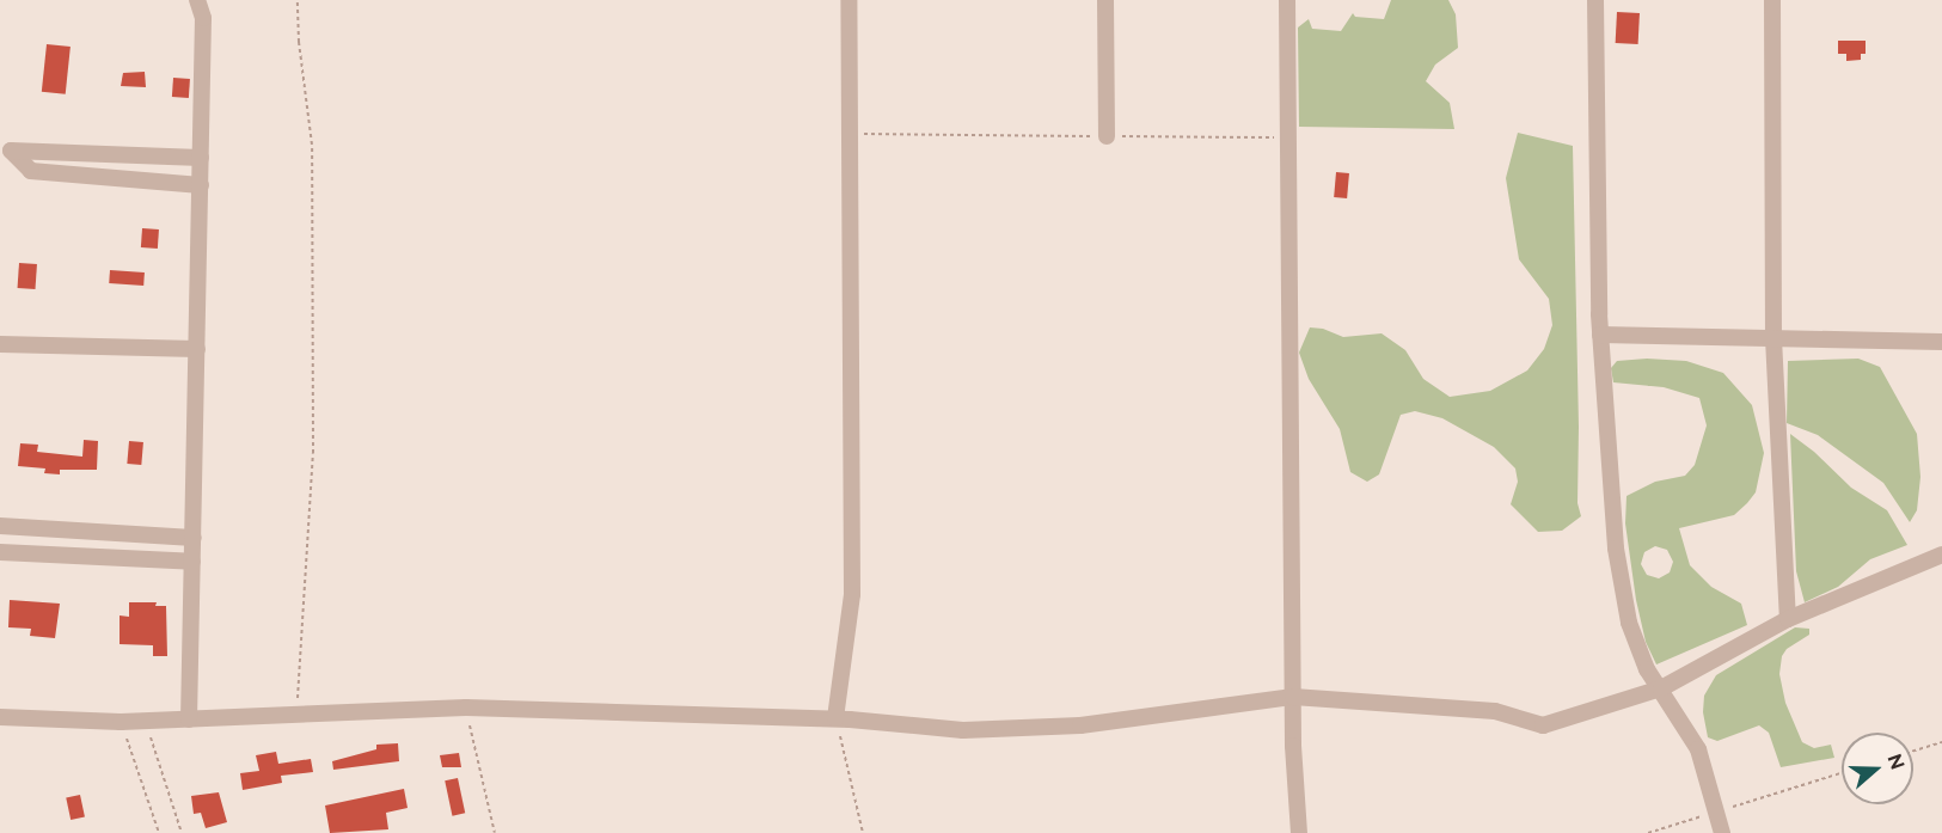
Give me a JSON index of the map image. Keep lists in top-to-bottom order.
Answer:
{
  "north": "right"
}
